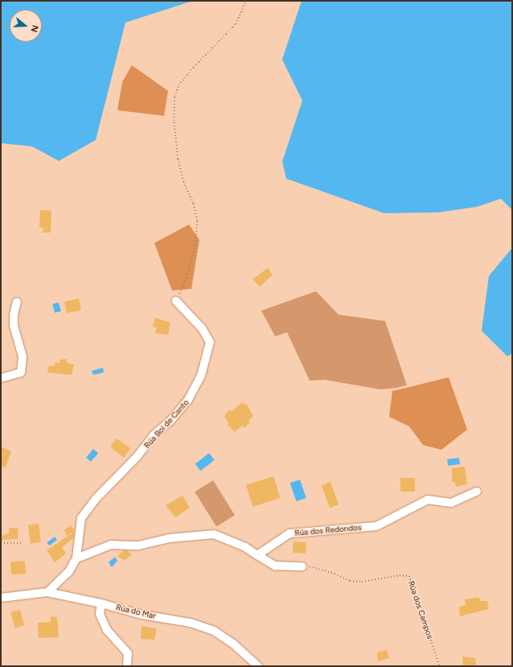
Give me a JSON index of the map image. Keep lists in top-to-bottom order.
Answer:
{
  "streets": {
    "street": ["Rúa Boi de Canto", "Rúa dos Redondos", "Rúa do Mar"],
    "path": ["Rúa dos Campos"]
  },
  "north": "right"
}
